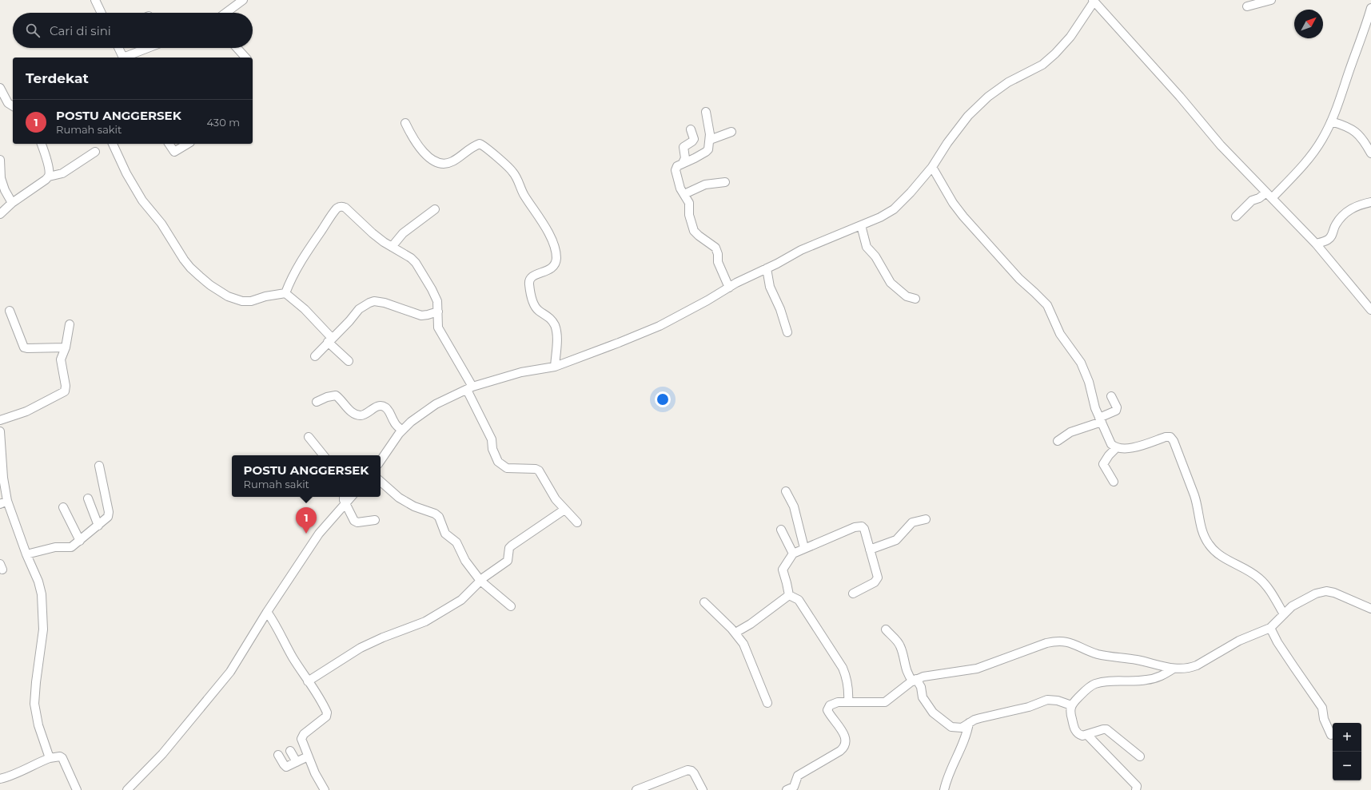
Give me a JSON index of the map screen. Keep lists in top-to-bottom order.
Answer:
{
  "north": "top right",
  "page": {
    "search": "Cari di sini",
    "heading": "Terdekat",
    "list": [
      {
        "mark": "1",
        "name": "POSTU ANGGERSEK",
        "note": "Rumah sakit",
        "value": "430 m"
      }
    ],
    "popup": ["POSTU ANGGERSEK", "Rumah sakit"],
    "pins": "1",
    "map_buttons": ["+", "−"]
  }
}
